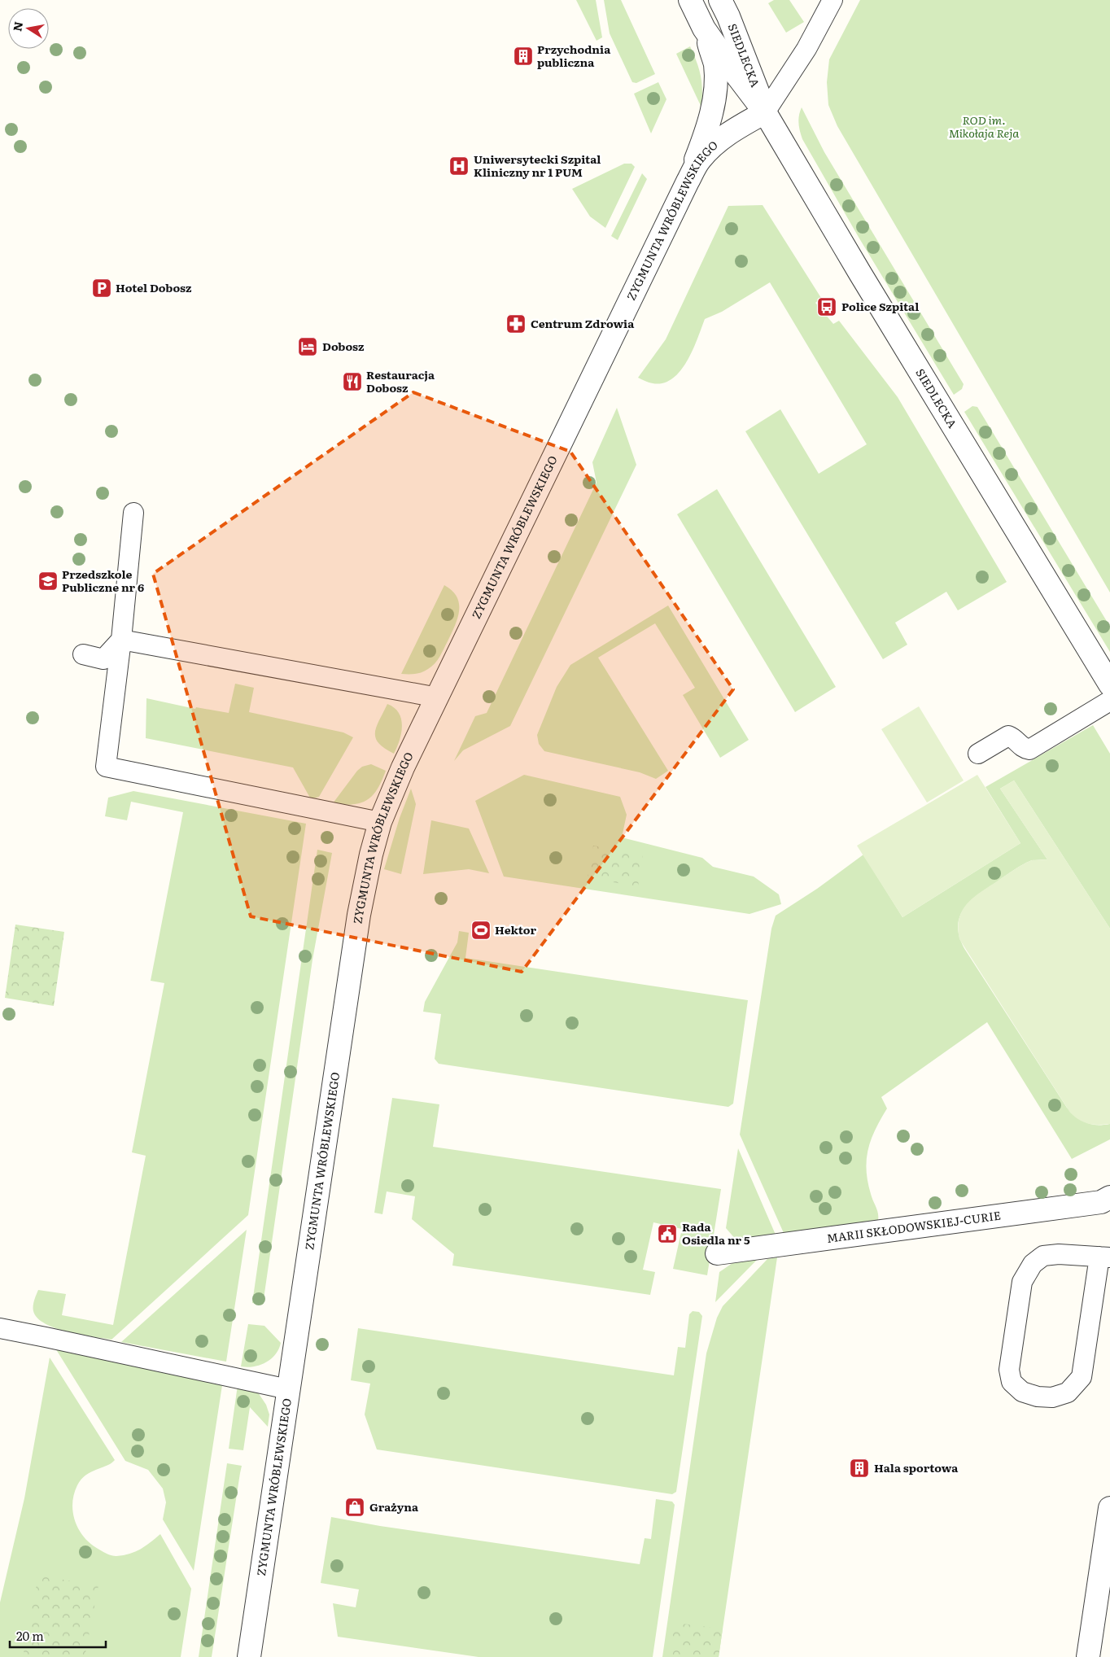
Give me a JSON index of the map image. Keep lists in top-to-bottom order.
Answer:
{
  "streets": {
    "street": ["SIEDLECKA", "ZYGMUNTA WRÓBLEWSKIEGO", "MARII SKŁODOWSKIEJ-CURIE"]
  },
  "crossings": [
    ["SIEDLECKA", "ZYGMUNTA WRÓBLEWSKIEGO"]
  ],
  "parks": ["ROD im. Mikołaja Reja"],
  "places": {
    "building": ["Przychodnia publiczna", "Hala sportowa"],
    "hospital": ["Uniwersytecki Szpital Kliniczny nr 1 PUM"],
    "parking": ["Hotel Dobosz"],
    "bus stop": ["Police Szpital"],
    "pharmacy": ["Centrum Zdrowia"],
    "hotel": ["Dobosz"],
    "restaurant": ["Restauracja Dobosz"],
    "school or university": ["Przedszkole Publiczne nr 6"],
    "sports": ["Hektor"],
    "public building": ["Rada Osiedla nr 5"],
    "shop": ["Grażyna"]
  },
  "scale_bar": "20 m",
  "north": "left"
}
